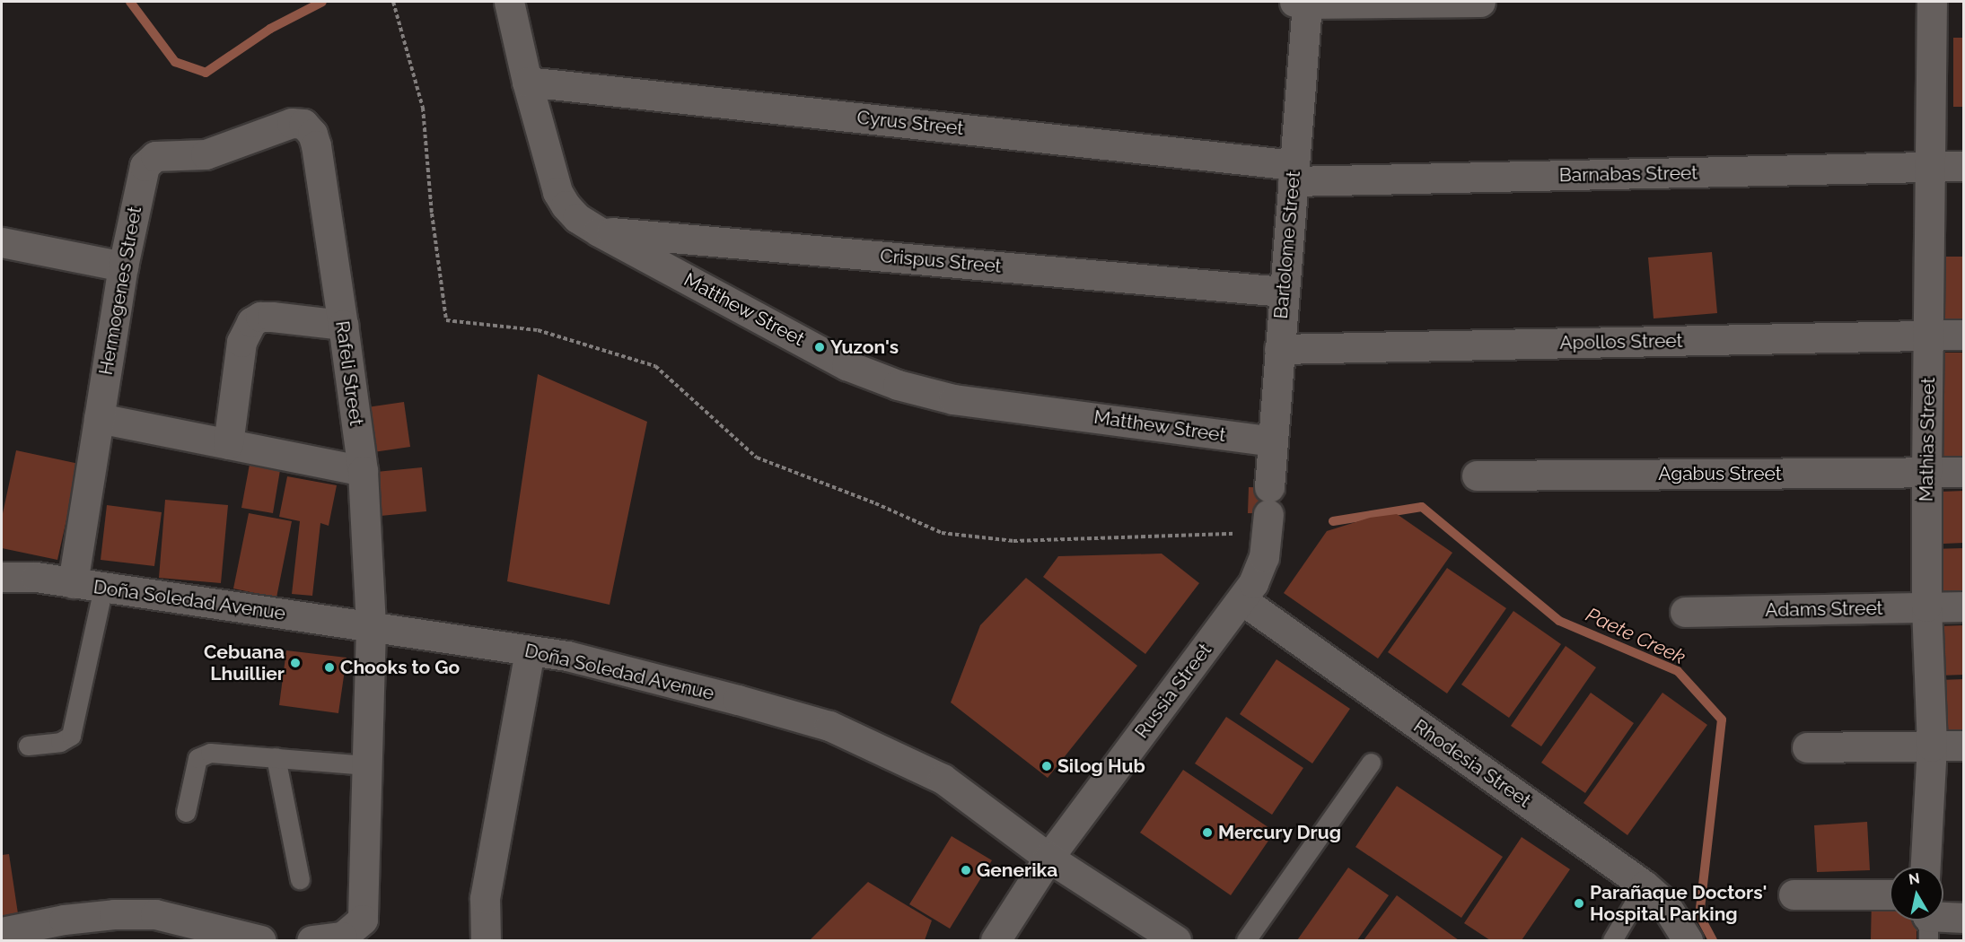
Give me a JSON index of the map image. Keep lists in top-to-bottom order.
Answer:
{
  "streets": {
    "street": [
      "Cyrus Street",
      "Barnabas Street",
      "Bartolome Street",
      "Crispus Street",
      "Hermogenes Street",
      "Matthew Street",
      "Apollos Street",
      "Rafeli Street",
      "Mathias Street",
      "Agabus Street",
      "Doña Soledad Avenue",
      "Adams Street",
      "Russia Street",
      "Rhodesia Street"
    ]
  },
  "crossings": [
    ["Cyrus Street", "Barnabas Street"],
    ["Cyrus Street", "Bartolome Street"],
    ["Cyrus Street", "Matthew Street"],
    ["Barnabas Street", "Bartolome Street"],
    ["Barnabas Street", "Mathias Street"],
    ["Bartolome Street", "Crispus Street"],
    ["Bartolome Street", "Matthew Street"],
    ["Bartolome Street", "Apollos Street"],
    ["Bartolome Street", "Russia Street"],
    ["Bartolome Street", "Rhodesia Street"],
    ["Crispus Street", "Matthew Street"],
    ["Hermogenes Street", "Rafeli Street"],
    ["Hermogenes Street", "Doña Soledad Avenue"],
    ["Apollos Street", "Mathias Street"],
    ["Rafeli Street", "Doña Soledad Avenue"],
    ["Mathias Street", "Agabus Street"],
    ["Mathias Street", "Adams Street"],
    ["Doña Soledad Avenue", "Russia Street"],
    ["Russia Street", "Rhodesia Street"]
  ],
  "water": ["Paete Creek"],
  "places": [
    "Yuzon's",
    "Cebuana Lhuillier",
    "Chooks to Go",
    "Silog Hub",
    "Mercury Drug",
    "Generika",
    "Parañaque Doctors' Hospital Parking"
  ],
  "north": "top"
}
